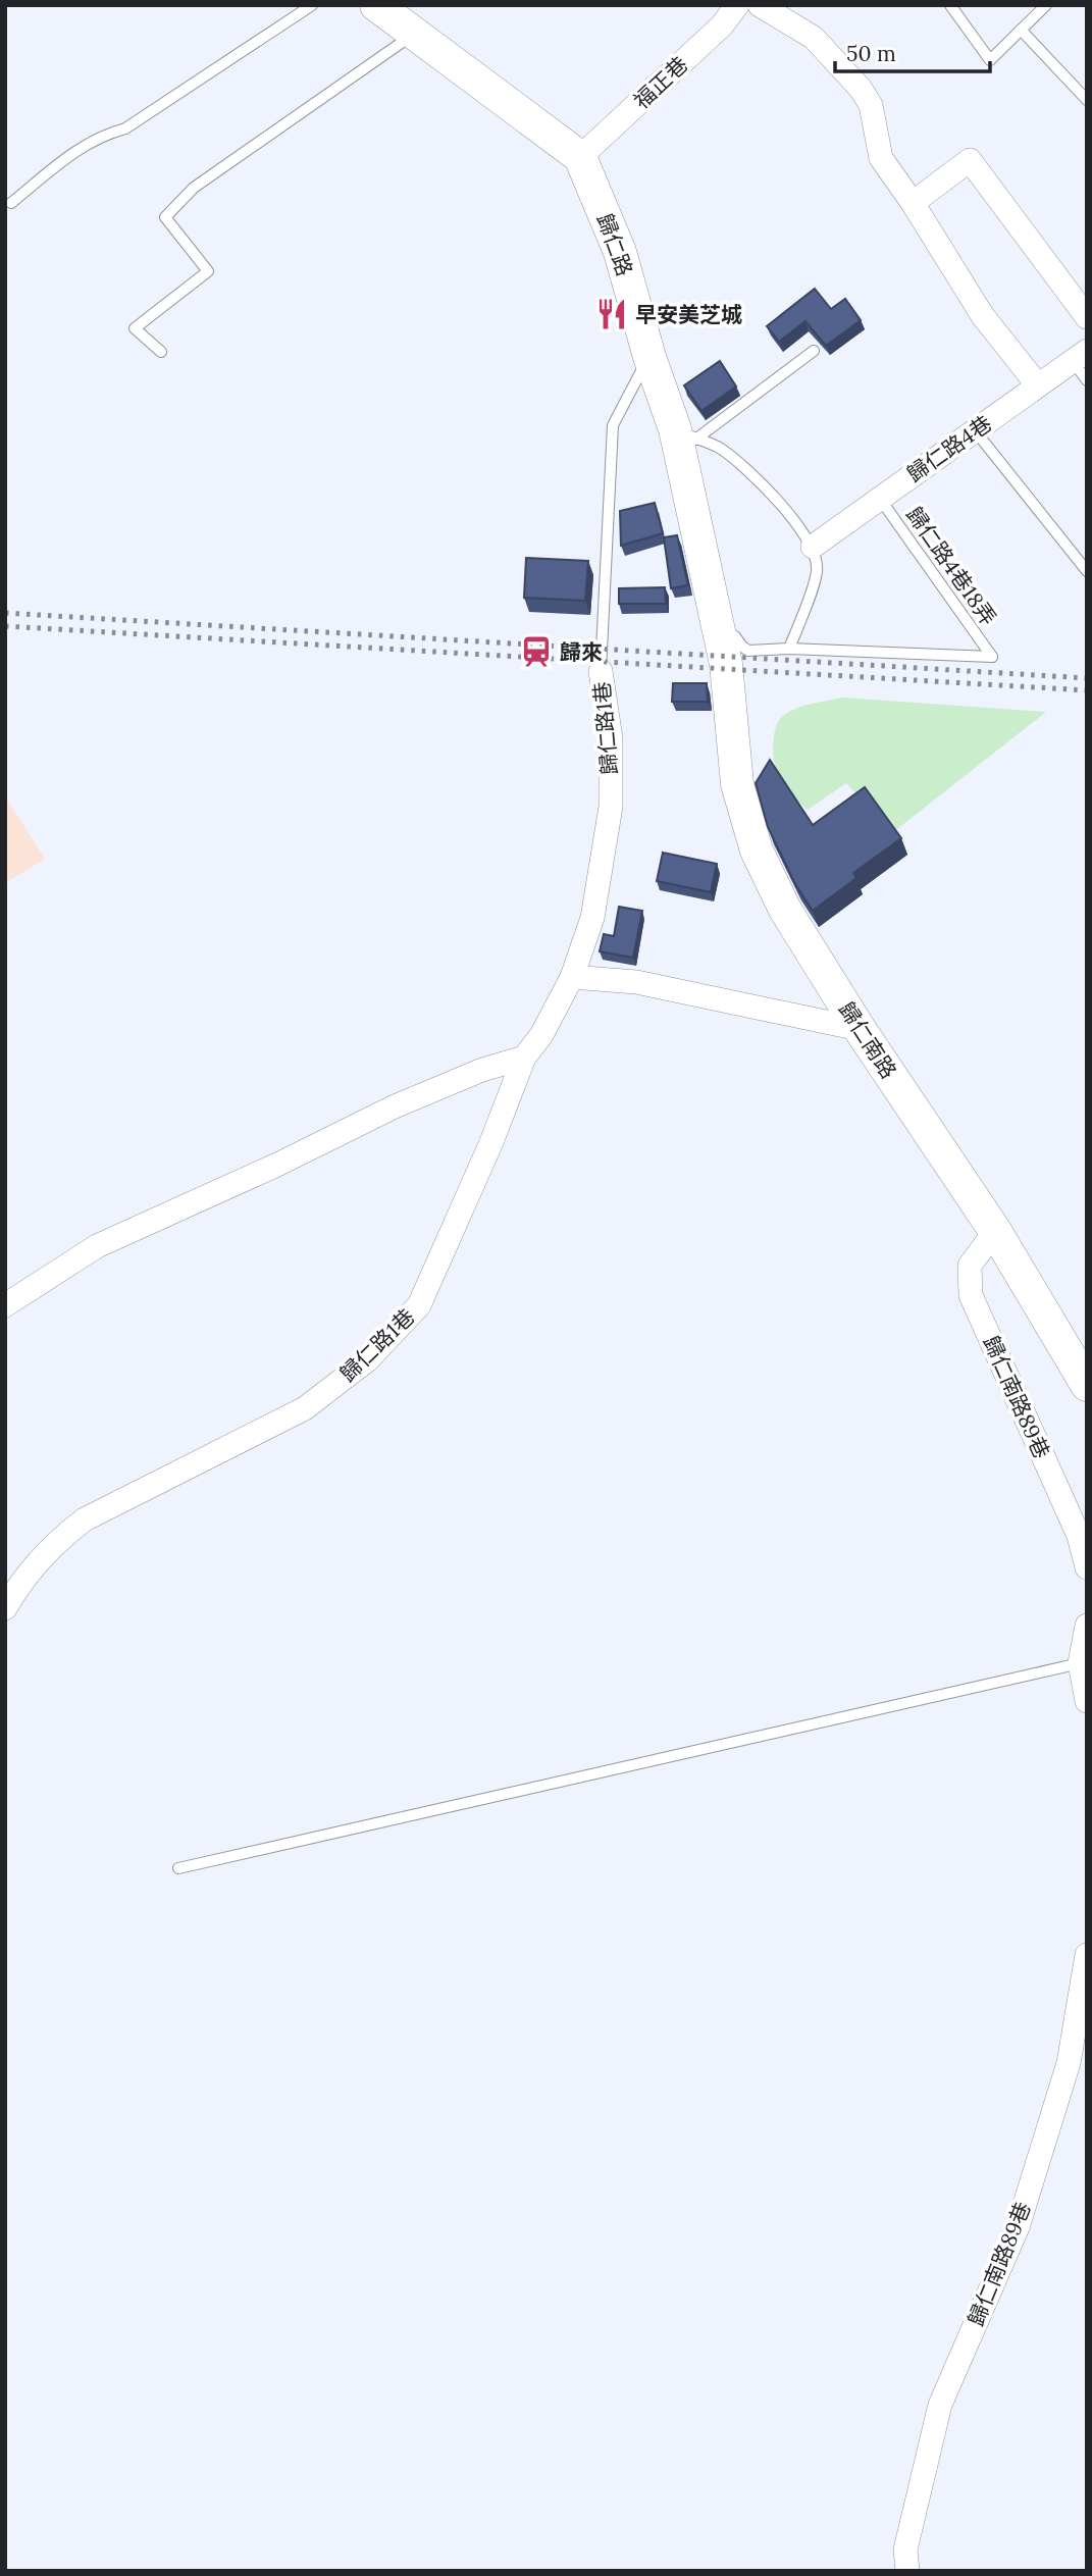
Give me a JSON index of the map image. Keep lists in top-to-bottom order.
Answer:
{
  "streets": {
    "street": [
      "福正巷",
      "歸仁路",
      "歸仁路4巷",
      "歸仁路1巷",
      "歸仁南路",
      "歸仁南路89巷"
    ],
    "lane": ["歸仁路4巷18弄"]
  },
  "crossings": [
    ["福正巷", "歸仁路"],
    ["歸仁路", "歸仁路1巷"],
    ["歸仁路", "歸仁南路"],
    ["歸仁路4巷", "歸仁路4巷18弄"],
    ["歸仁南路", "歸仁南路89巷"]
  ],
  "places": {
    "restaurant": ["早安美芝城"],
    "station": ["歸來"]
  },
  "scale_bar": "50 m"
}
